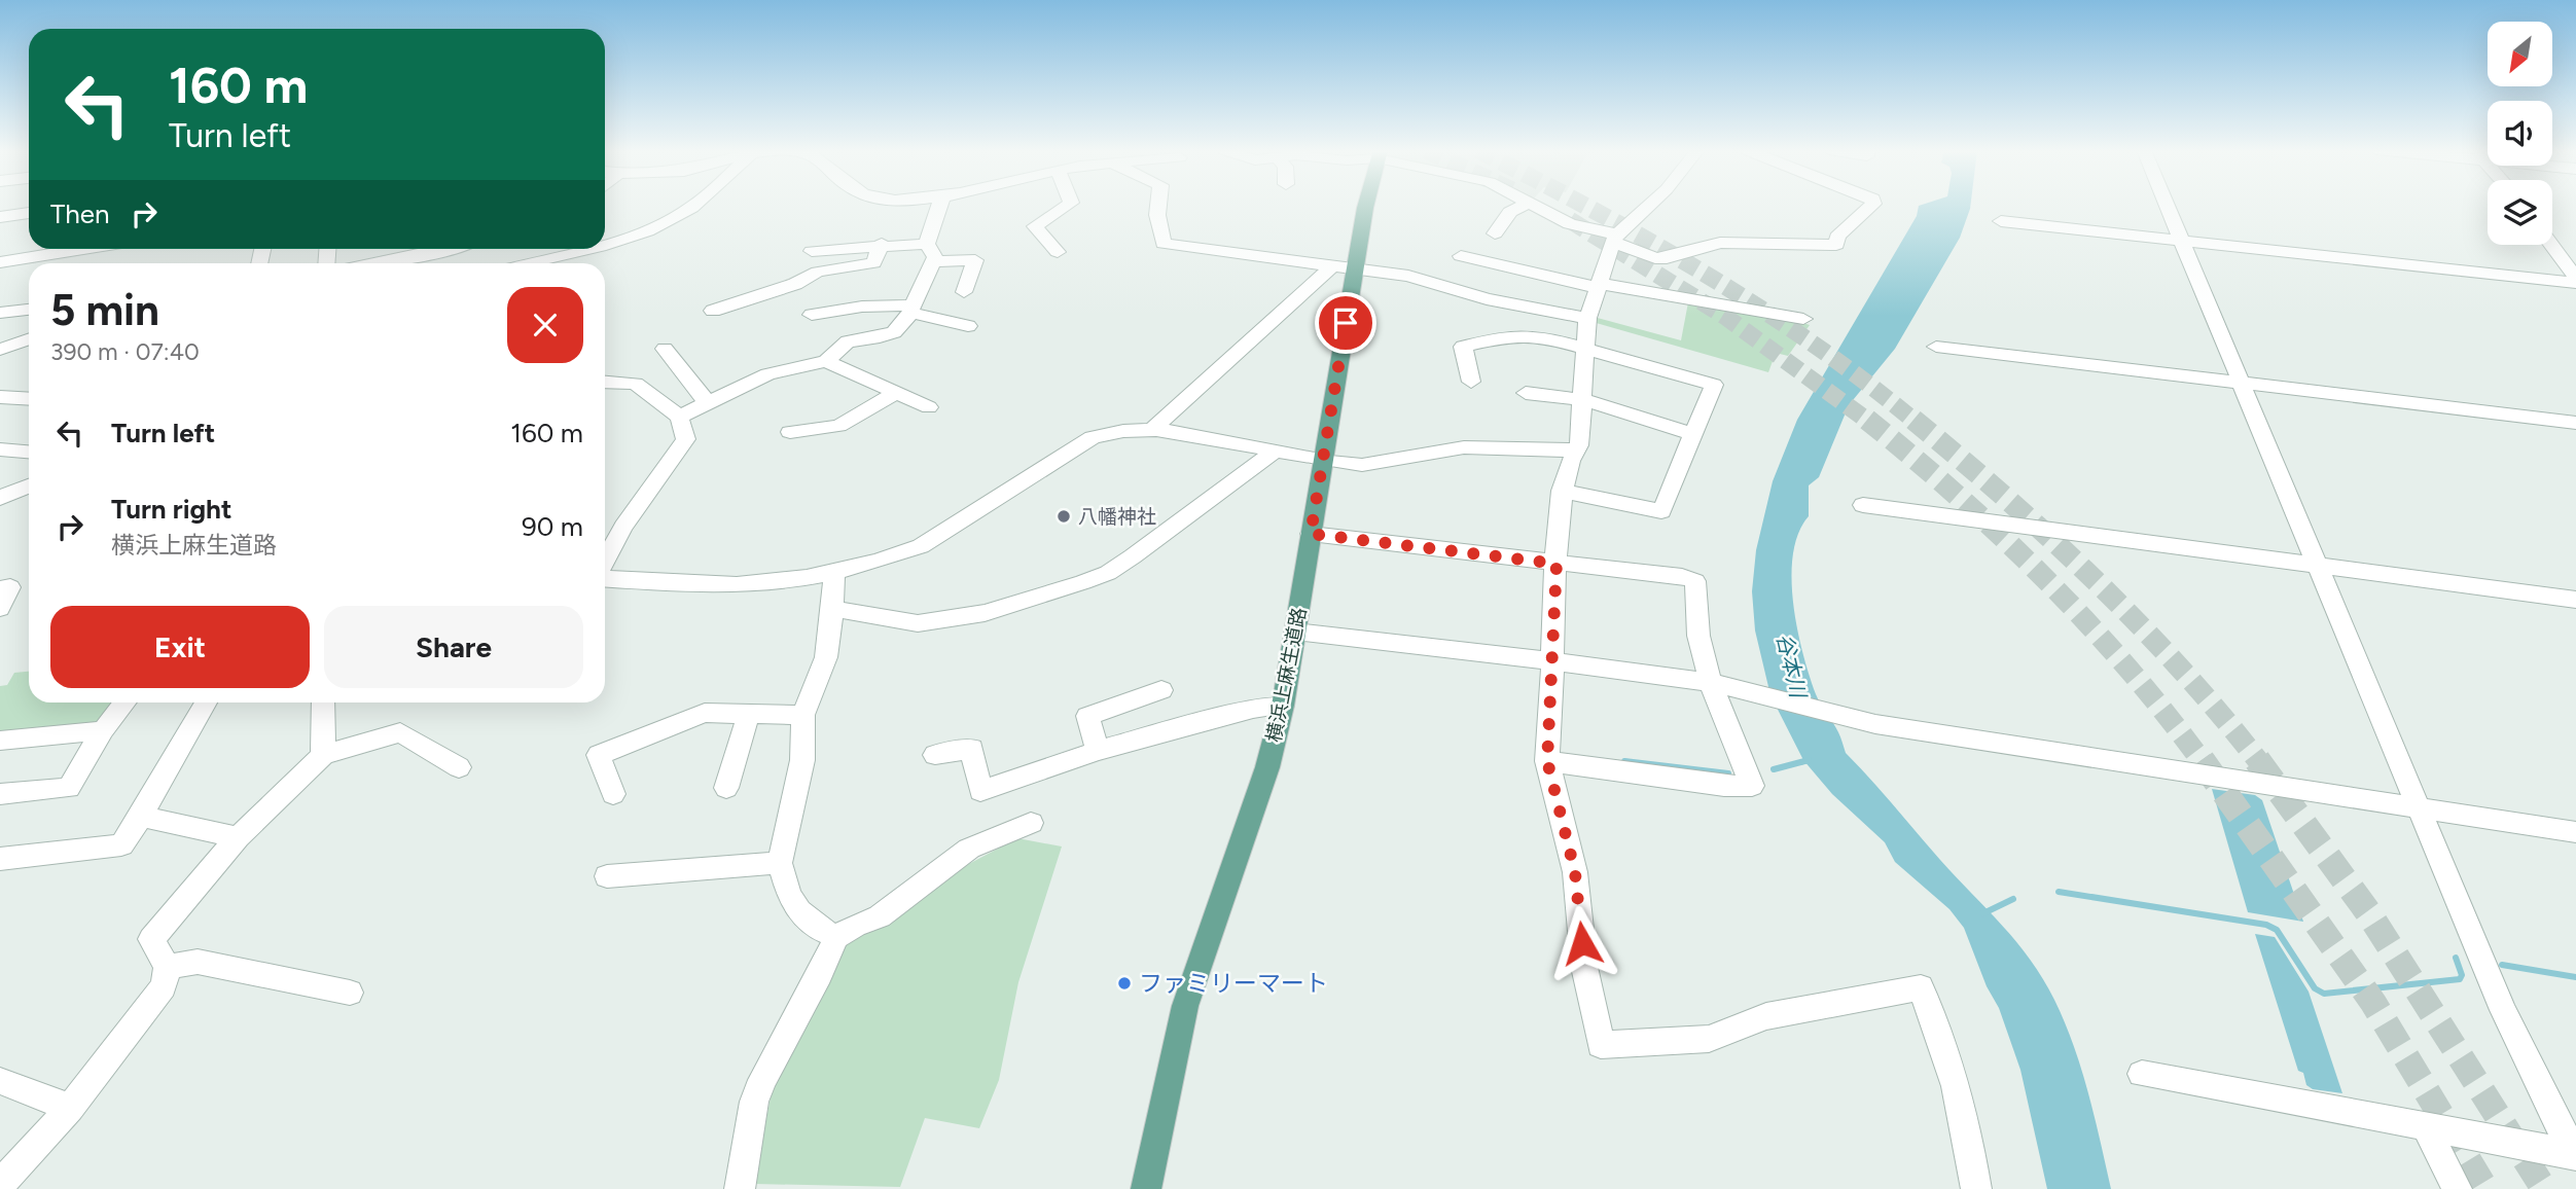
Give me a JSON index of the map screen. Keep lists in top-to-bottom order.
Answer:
{
  "streets": {
    "main road": ["横浜上麻生道路"]
  },
  "water": ["谷本川"],
  "places": ["八幡神社", "ファミリーマート"],
  "north": "bottom left",
  "page": {
    "turn": ["160 m", "Turn left"],
    "then": "Then",
    "heading": ["5 min", "390 m · 07:40"],
    "list": [
      {
        "name": "Turn left",
        "value": "160 m"
      },
      {
        "name": "Turn right",
        "note": "横浜上麻生道路",
        "value": "90 m"
      }
    ],
    "buttons": ["Exit", "Share"]
  }
}
